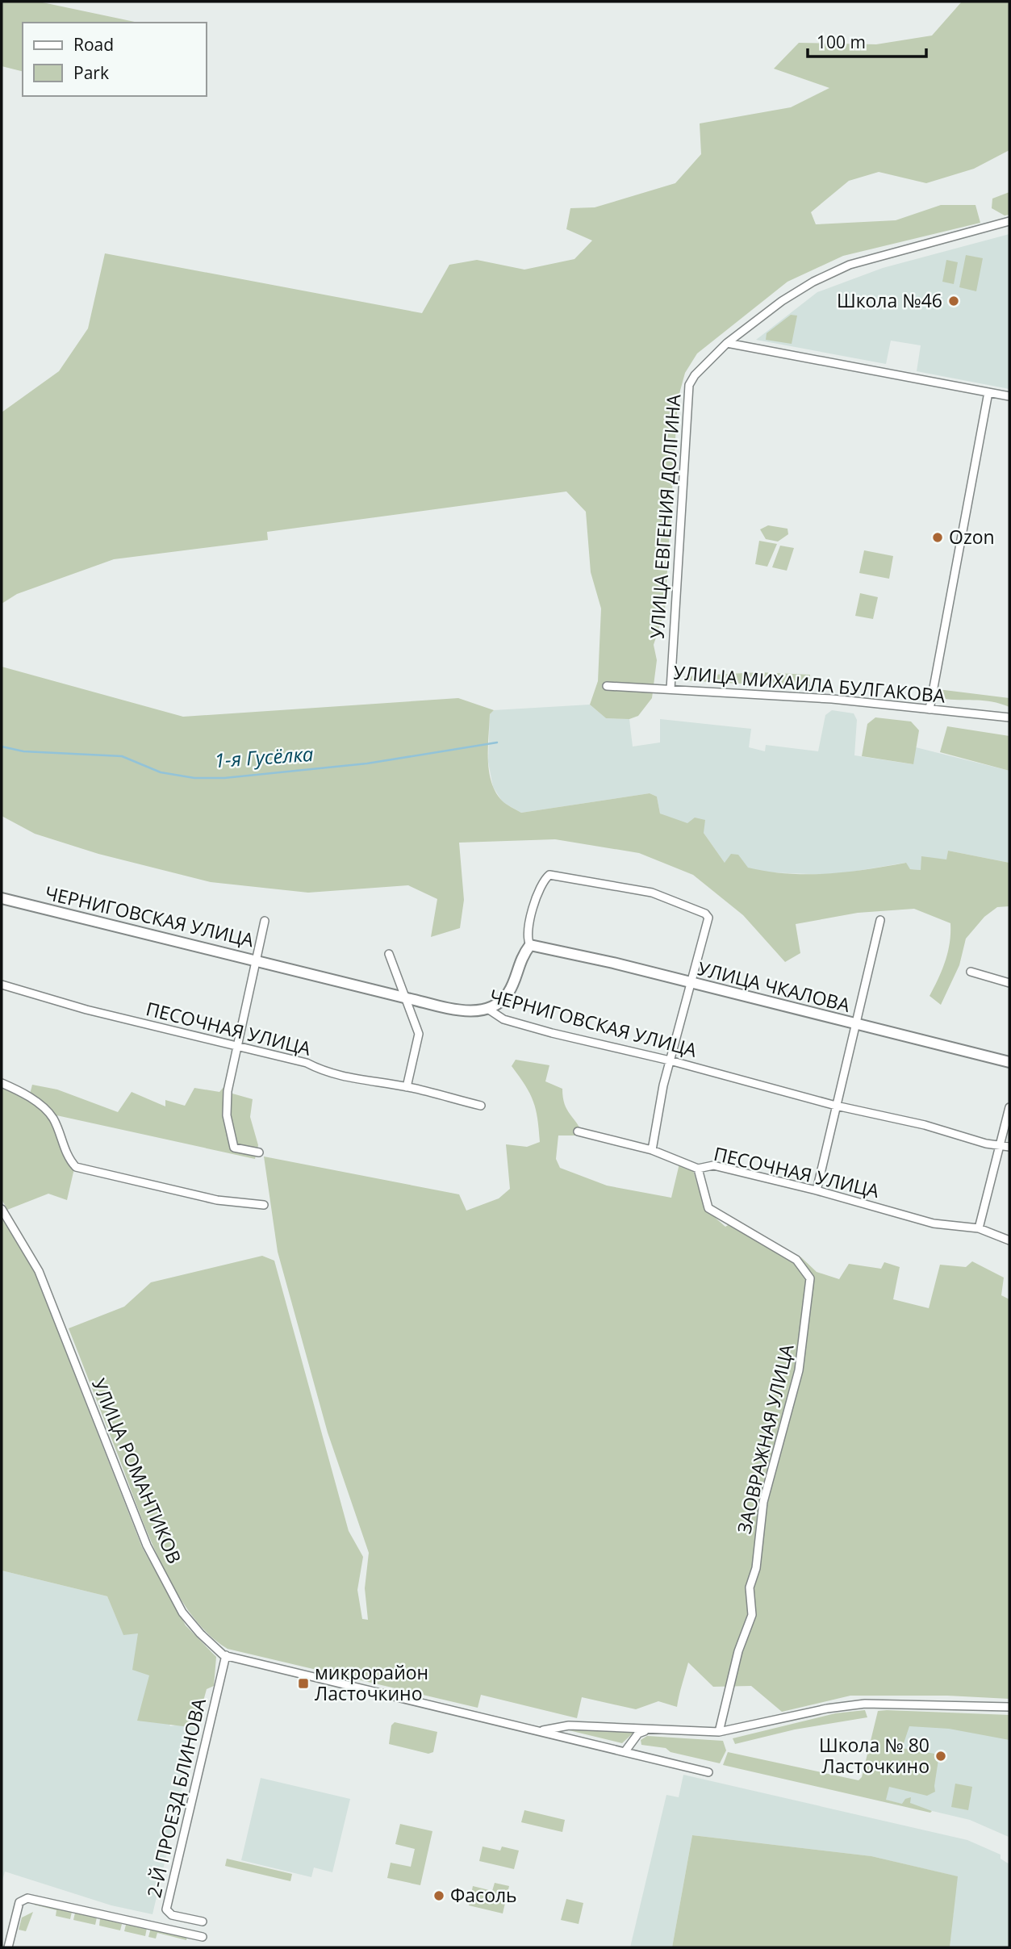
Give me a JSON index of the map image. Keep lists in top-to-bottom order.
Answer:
{
  "streets": {
    "street": [
      "УЛИЦА ЕВГЕНИЯ ДОЛГИНА",
      "УЛИЦА МИХАИЛА БУЛГАКОВА",
      "ЧЕРНИГОВСКАЯ УЛИЦА",
      "УЛИЦА ЧКАЛОВА",
      "ПЕСОЧНАЯ УЛИЦА",
      "ЗАОВРАЖНАЯ УЛИЦА",
      "УЛИЦА РОМАНТИКОВ",
      "2-Й ПРОЕЗД БЛИНОВА"
    ]
  },
  "crossings": [
    ["УЛИЦА ЕВГЕНИЯ ДОЛГИНА", "УЛИЦА МИХАИЛА БУЛГАКОВА"],
    ["ПЕСОЧНАЯ УЛИЦА", "ЗАОВРАЖНАЯ УЛИЦА"],
    ["ЗАОВРАЖНАЯ УЛИЦА", "УЛИЦА РОМАНТИКОВ"],
    ["УЛИЦА РОМАНТИКОВ", "2-Й ПРОЕЗД БЛИНОВА"]
  ],
  "water": ["1-я Гусёлка"],
  "places": {
    "other": [
      "Школа №46",
      "Ozon",
      "Школа № 80 Ласточкино",
      "Фасоль"
    ],
    "transit": ["микрорайон Ласточкино"]
  },
  "legend": ["Road", "Park"],
  "scale_bar": "100 m"
}
